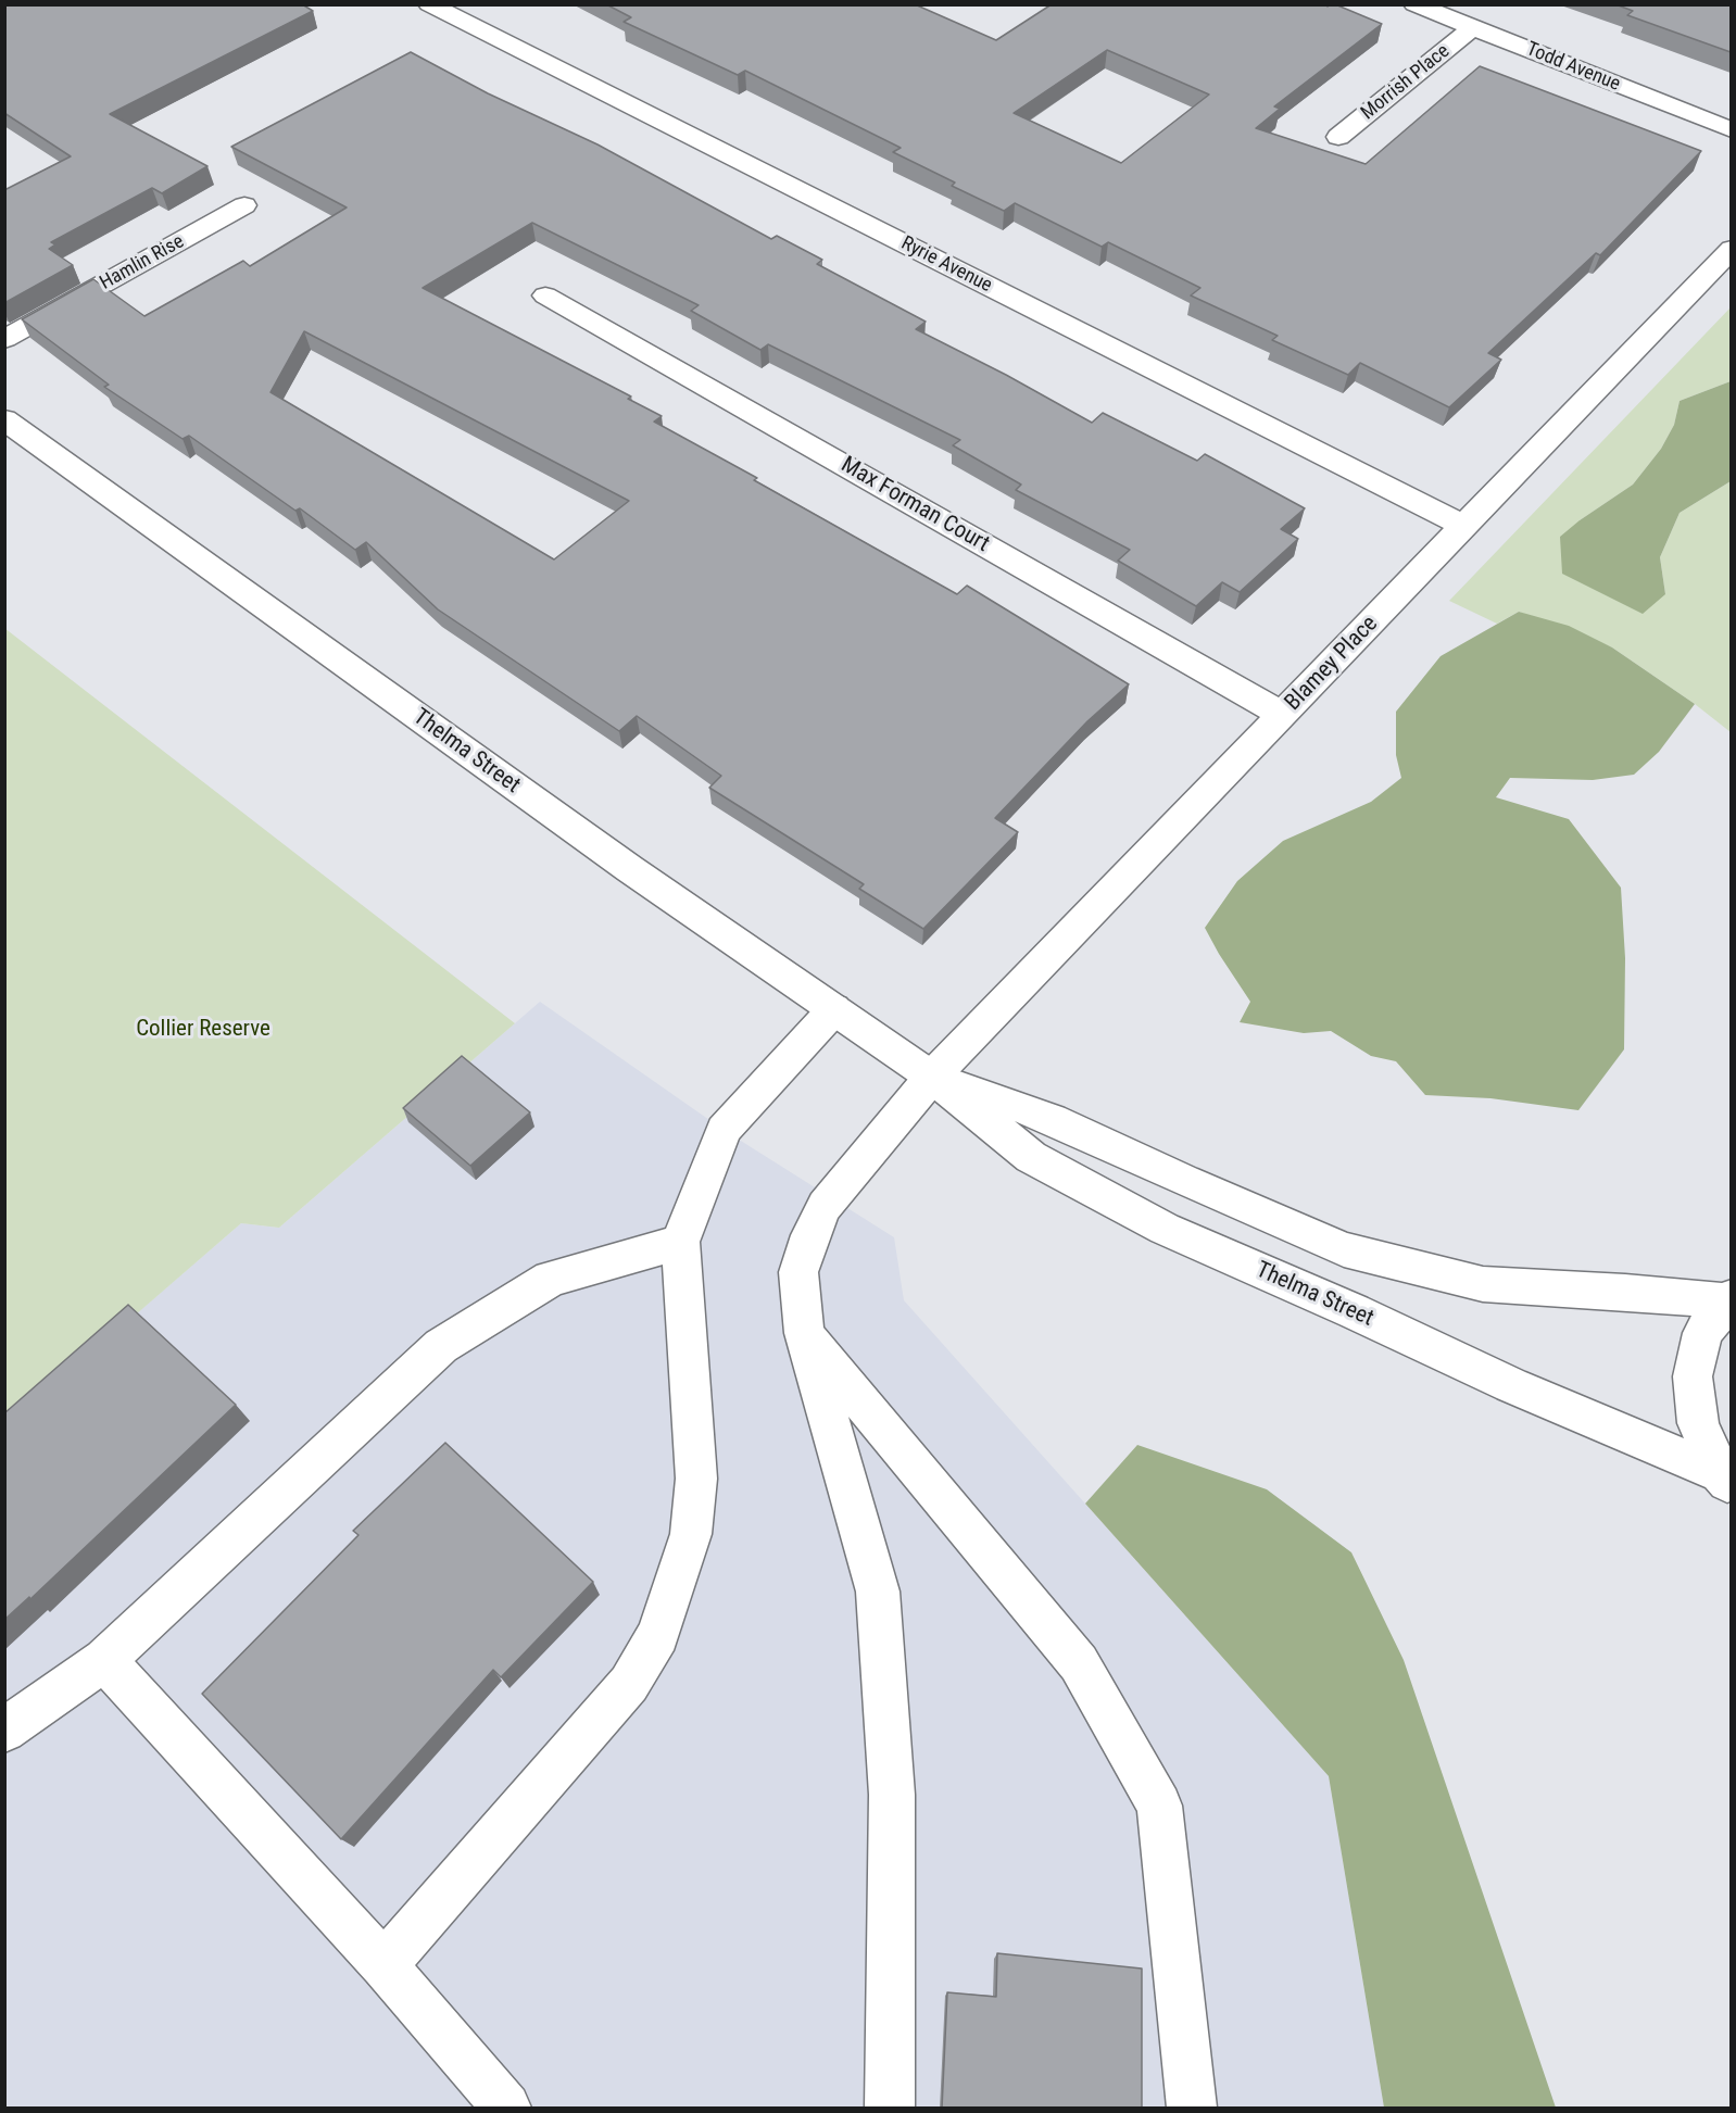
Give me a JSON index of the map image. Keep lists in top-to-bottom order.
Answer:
{
  "streets": {
    "street": [
      "Todd Avenue",
      "Morrish Place",
      "Hamlin Rise",
      "Ryrie Avenue",
      "Max Forman Court",
      "Blamey Place",
      "Thelma Street"
    ]
  },
  "crossings": [
    ["Todd Avenue", "Morrish Place"],
    ["Ryrie Avenue", "Blamey Place"],
    ["Max Forman Court", "Blamey Place"],
    ["Blamey Place", "Thelma Street"]
  ],
  "parks": ["Collier Reserve"]
}
